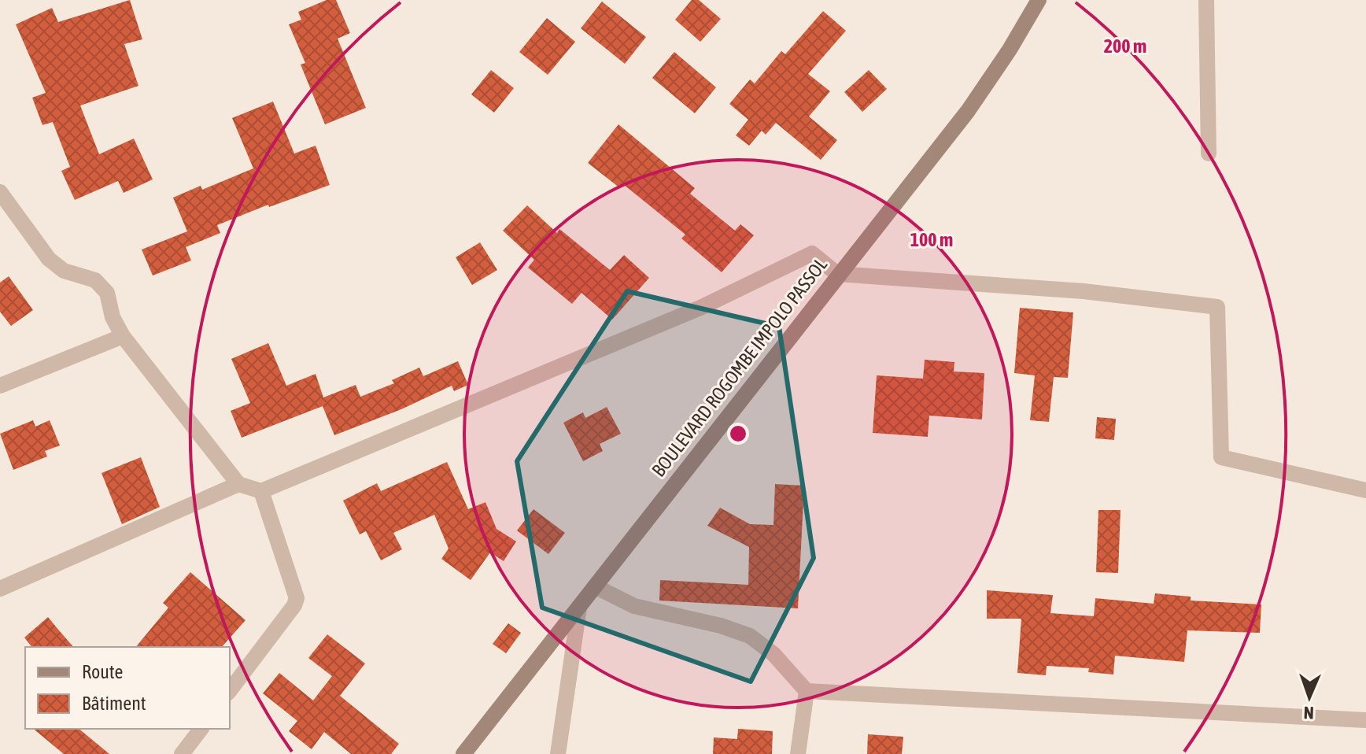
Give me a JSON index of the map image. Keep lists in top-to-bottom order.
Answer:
{
  "streets": {
    "street": ["BOULEVARD ROGOMBE IMPOLO PASSOL"]
  },
  "legend": ["Route", "Bâtiment"],
  "north": "bottom",
  "rings": ["200 m", "100 m"]
}
